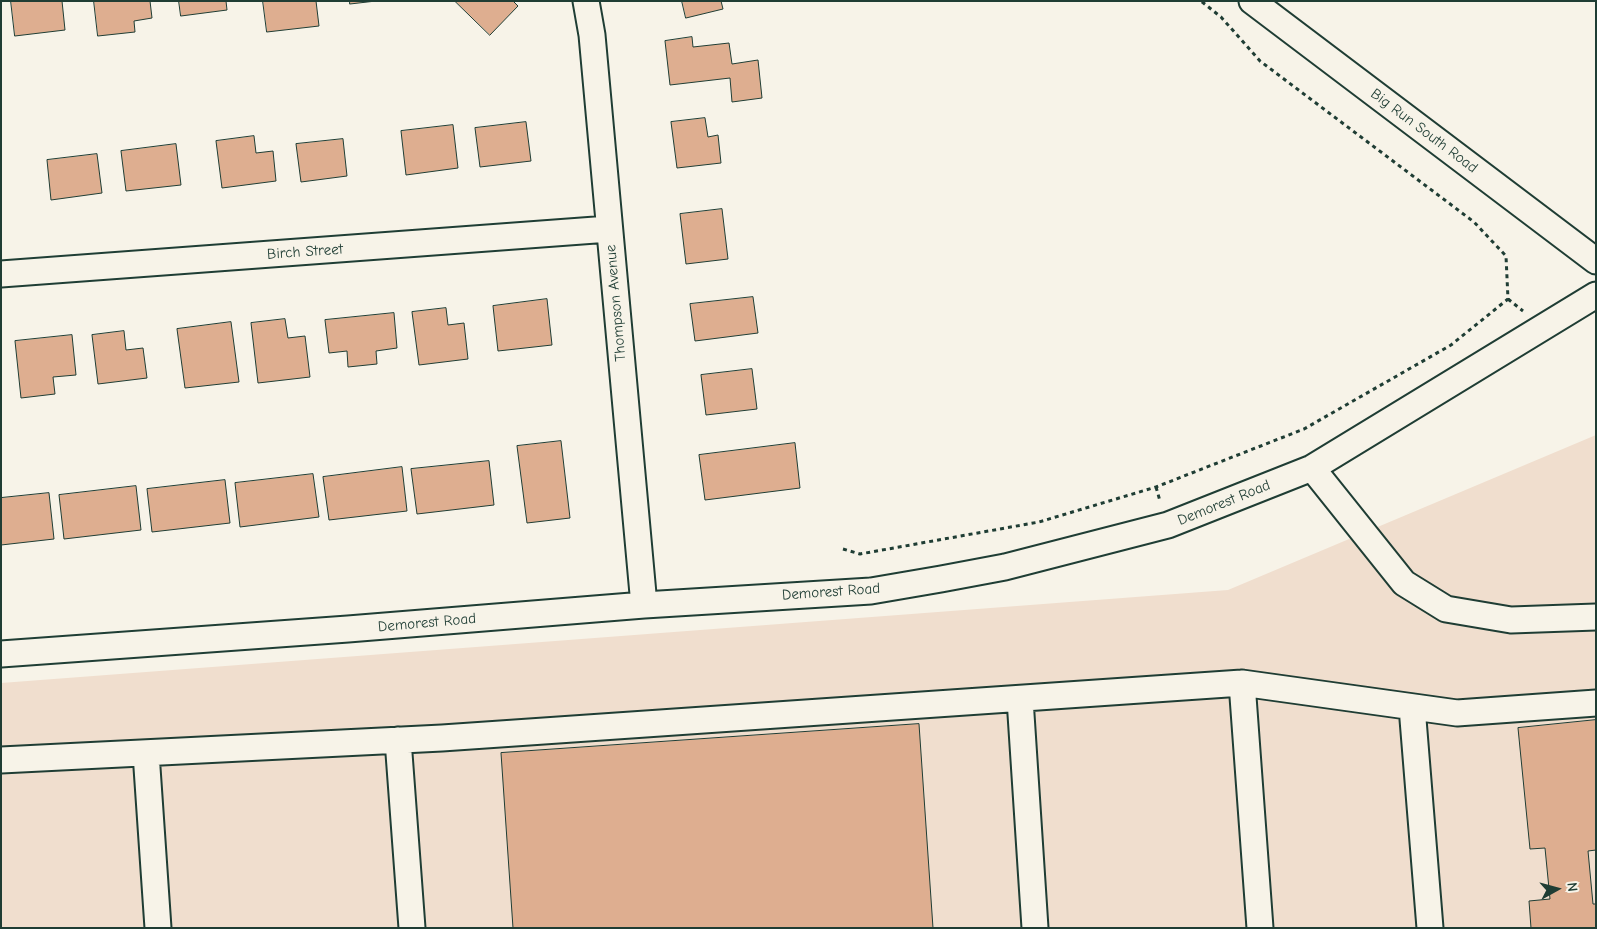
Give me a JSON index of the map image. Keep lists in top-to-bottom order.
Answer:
{
  "streets": {
    "street": [
      "Big Run South Road",
      "Birch Street",
      "Thompson Avenue",
      "Demorest Road"
    ]
  },
  "crossings": [
    ["Birch Street", "Thompson Avenue"],
    ["Thompson Avenue", "Demorest Road"]
  ],
  "north": "right"
}
